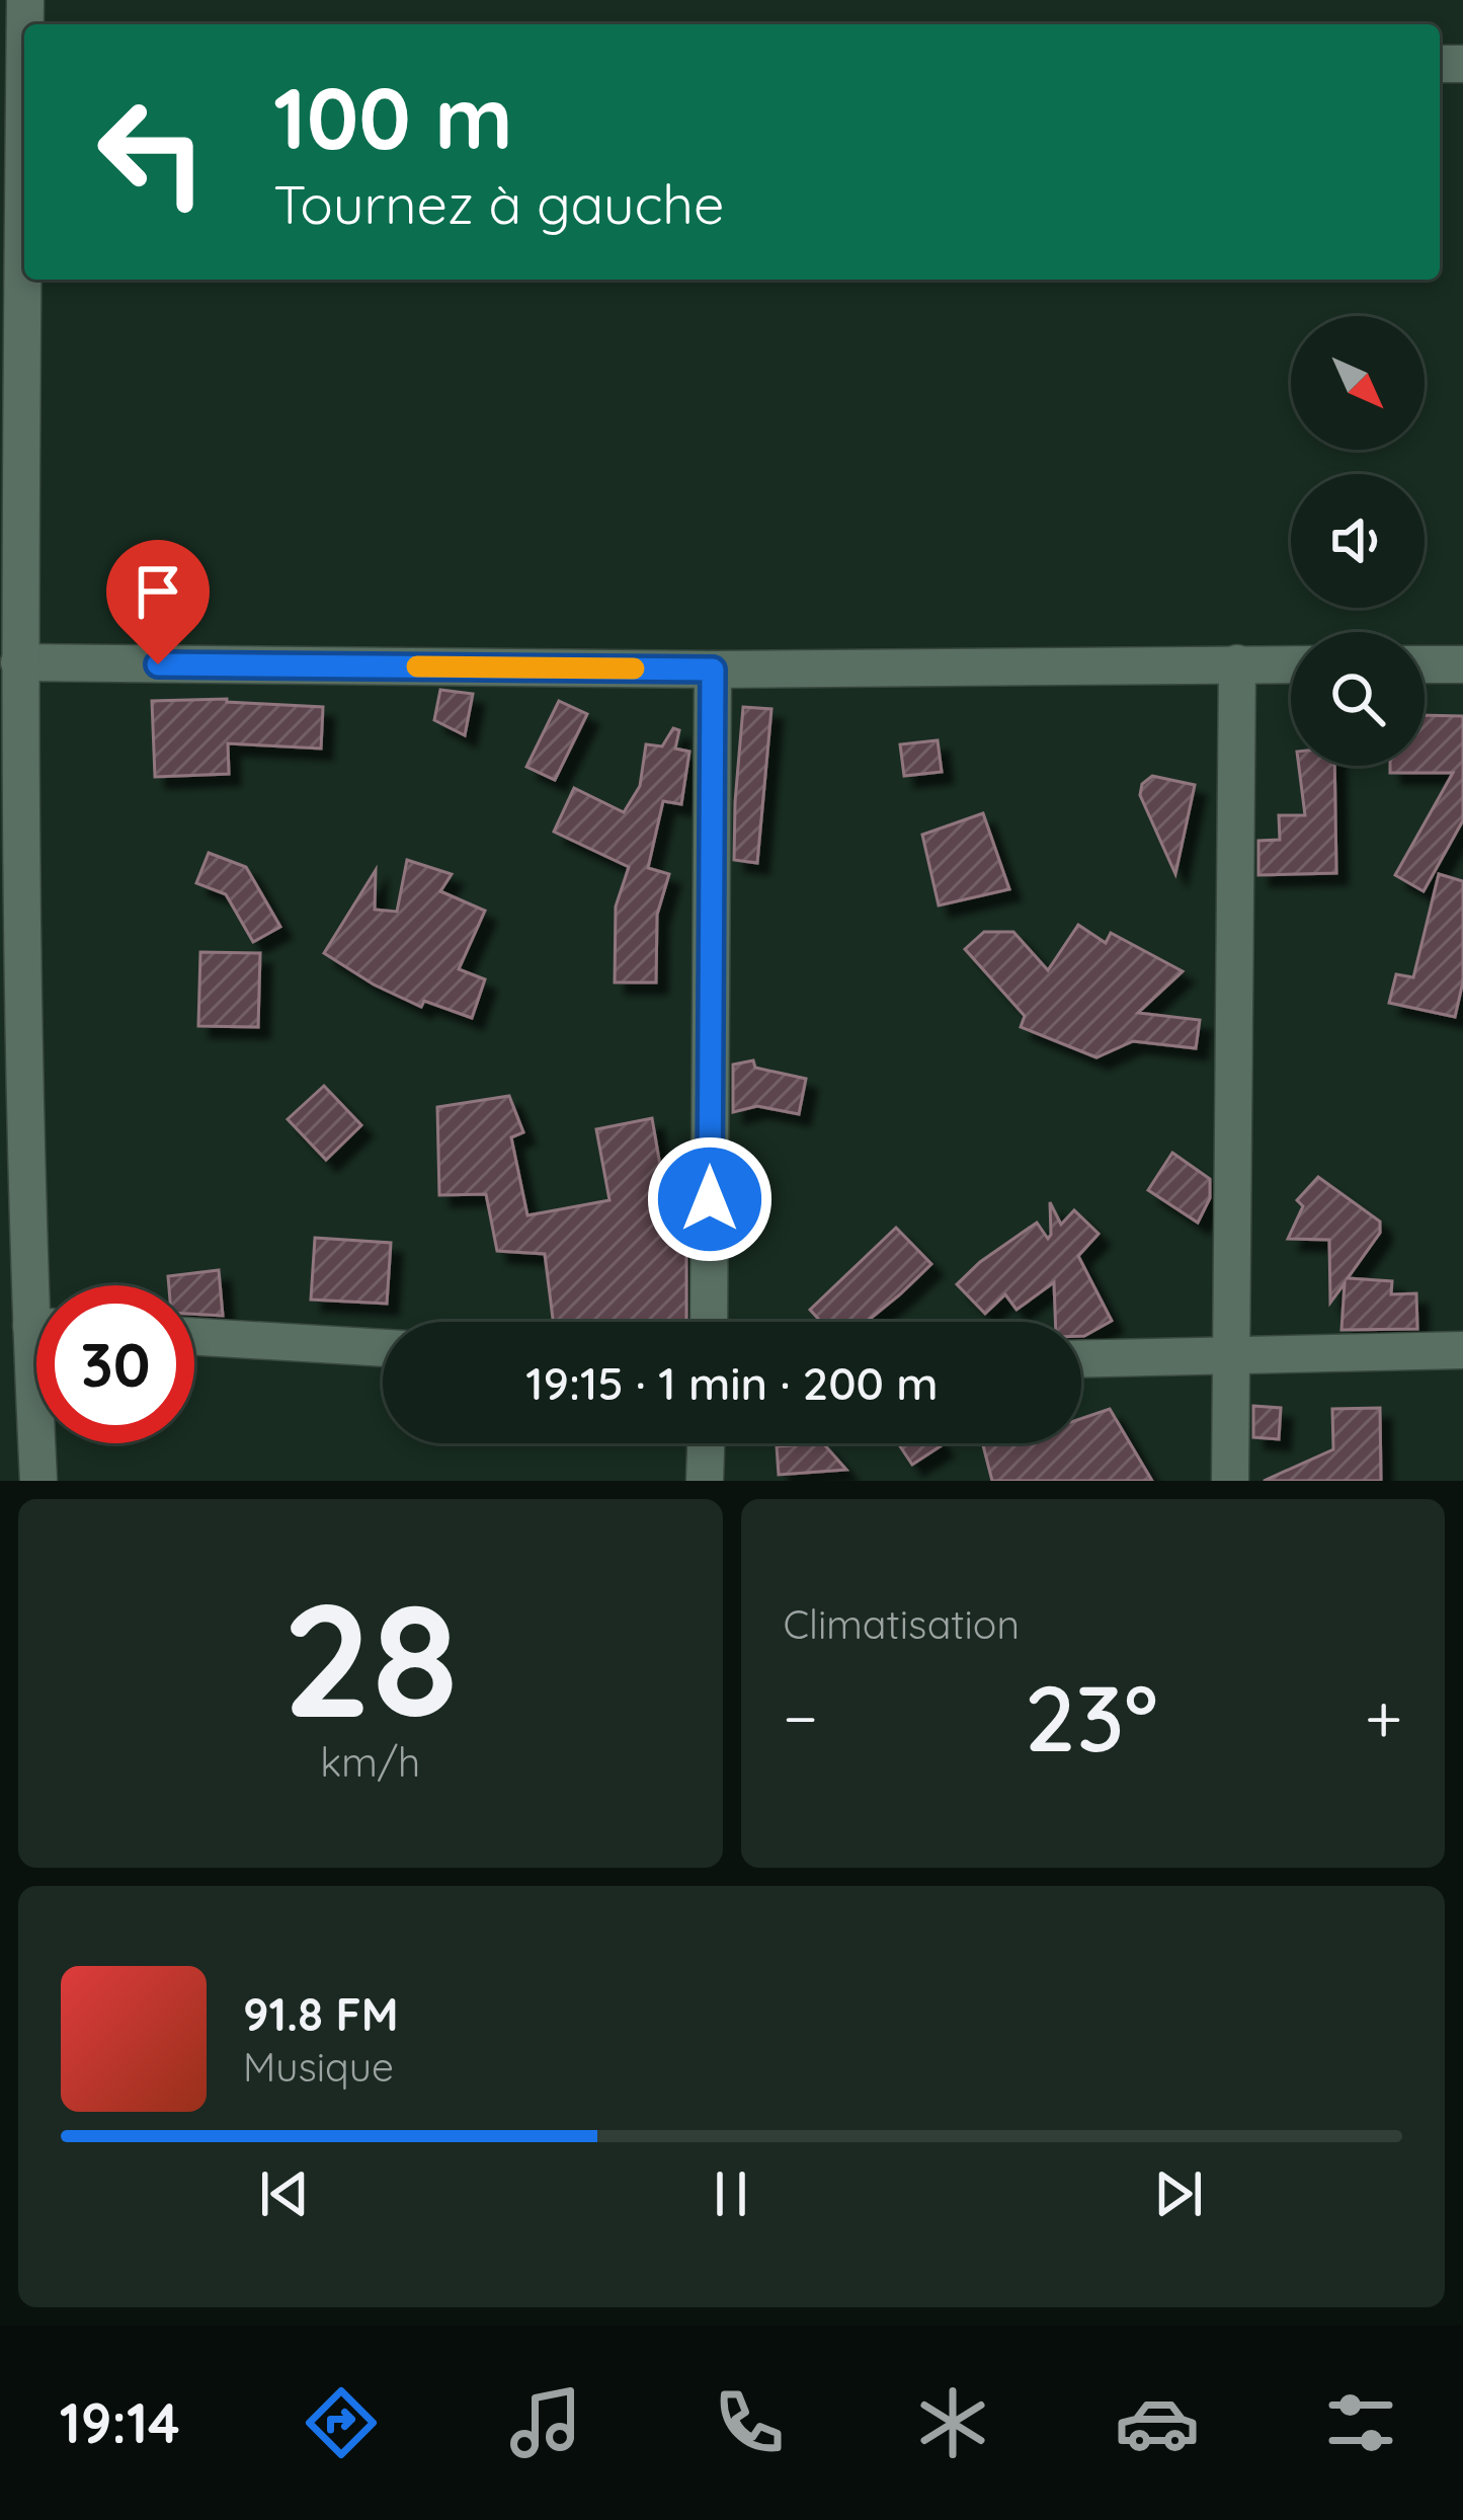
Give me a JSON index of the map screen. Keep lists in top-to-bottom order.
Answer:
{
  "north": "bottom right",
  "page": {
    "turn": ["100 m", "Tournez à gauche"],
    "limit": "30",
    "trip": "19:15 · 1 min · 200 m",
    "tile": [
      ["28", "km/h"],
      "Climatisation"
    ],
    "heat": ["−", "23°", "+"],
    "song": ["91.8 FM", "Musique"],
    "tabs": "19:14"
  }
}
